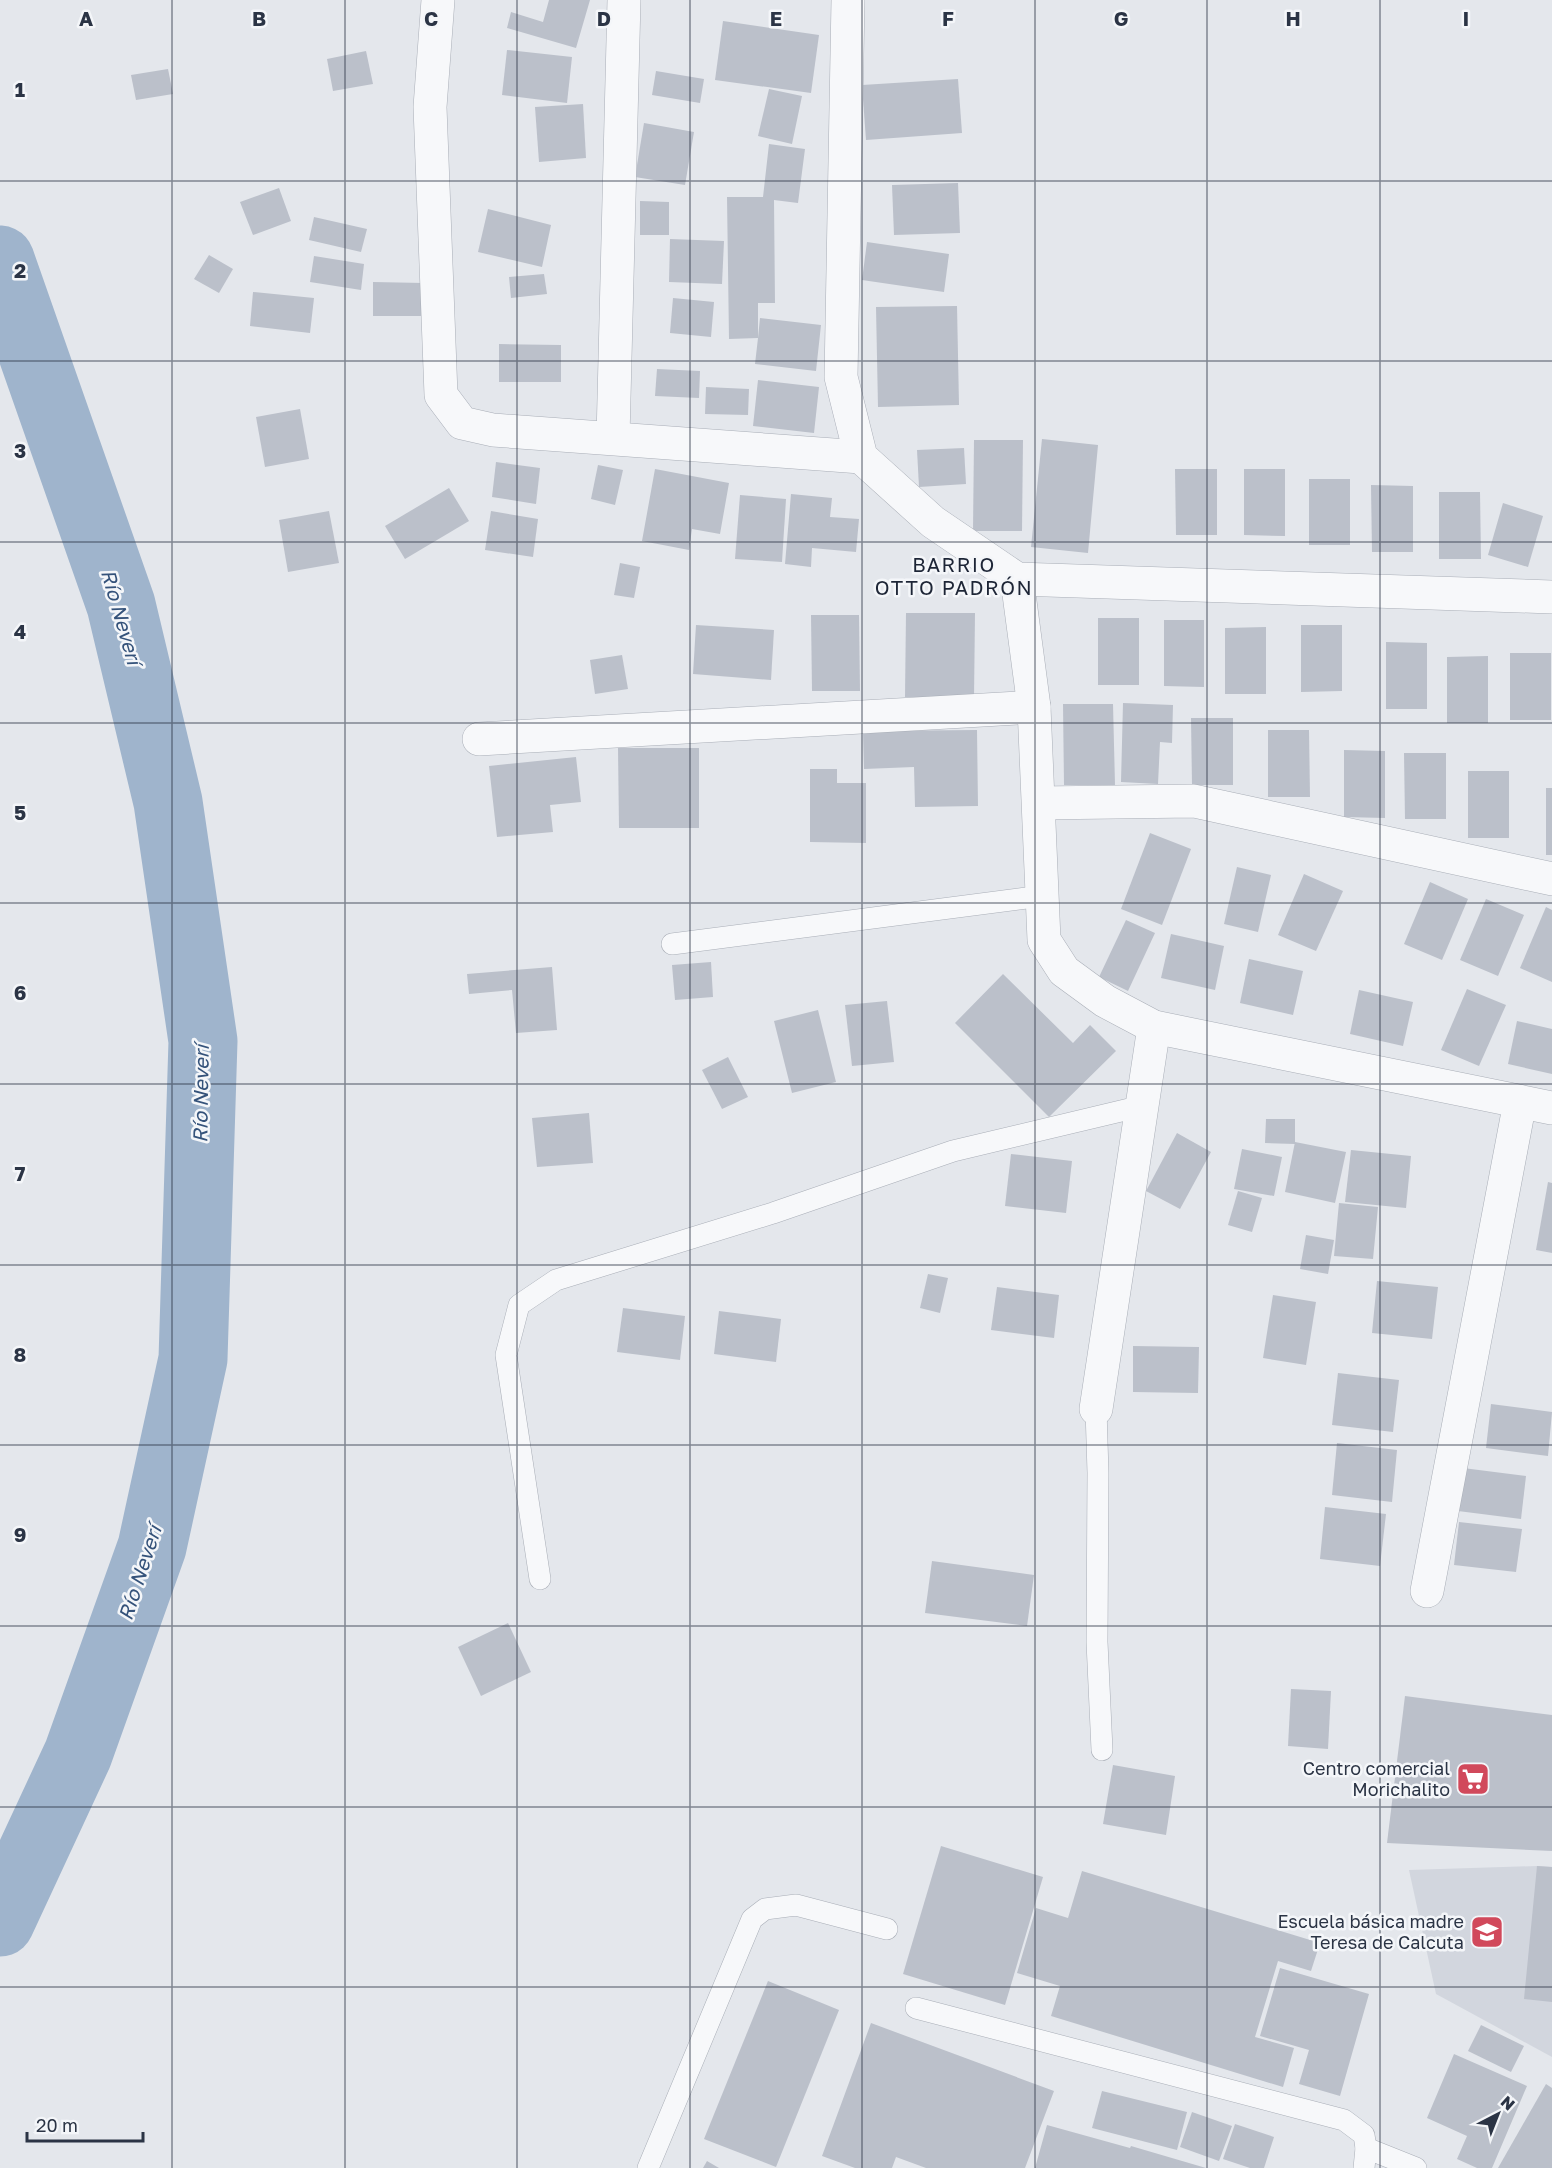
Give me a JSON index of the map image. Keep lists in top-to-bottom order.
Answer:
{
  "districts": ["BARRIO OTTO PADRÓN"],
  "water": ["Río Neverí"],
  "places": {
    "supermarket": ["Centro comercial Morichalito"],
    "school or university": ["Escuela básica madre Teresa de Calcuta"]
  },
  "scale_bar": "20 m",
  "north": "top right",
  "grid": {
    "columns": [
      "A",
      "B",
      "C",
      "D",
      "E",
      "F",
      "G",
      "H",
      "I"
    ],
    "rows": [
      "1",
      "2",
      "3",
      "4",
      "5",
      "6",
      "7",
      "8",
      "9"
    ]
  }
}
